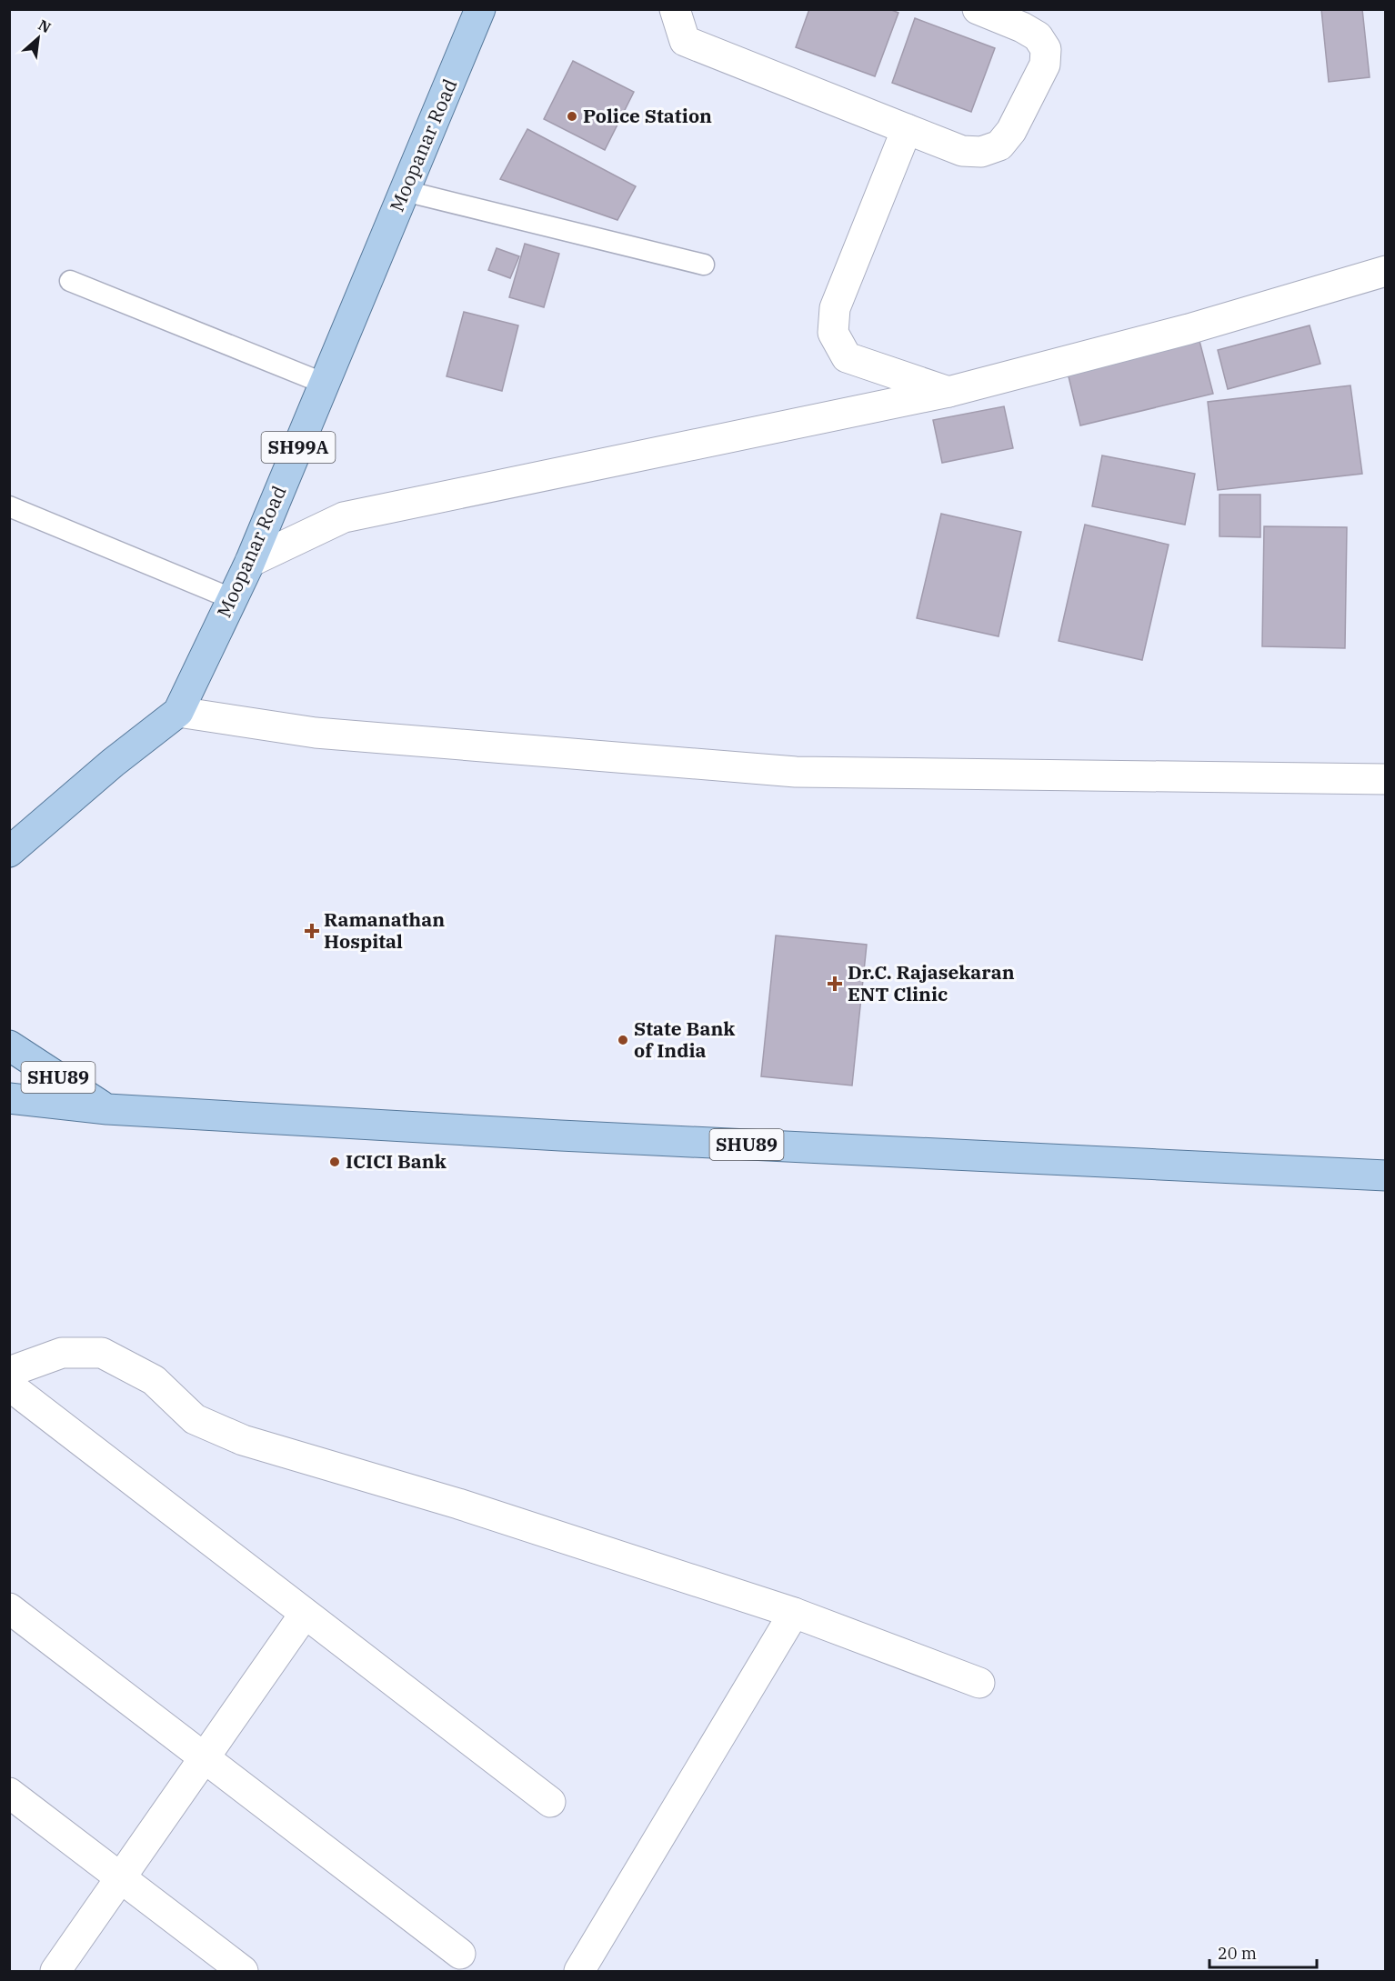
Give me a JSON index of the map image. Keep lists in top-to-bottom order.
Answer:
{
  "streets": {
    "main road": ["Moopanar Road", "SH99A", "SHU89"]
  },
  "places": {
    "other": ["Police Station", "State Bank of India", "ICICI Bank"],
    "health": ["Ramanathan Hospital", "Dr.C. Rajasekaran ENT Clinic"]
  },
  "scale_bar": "20 m",
  "north": "top right"
}
